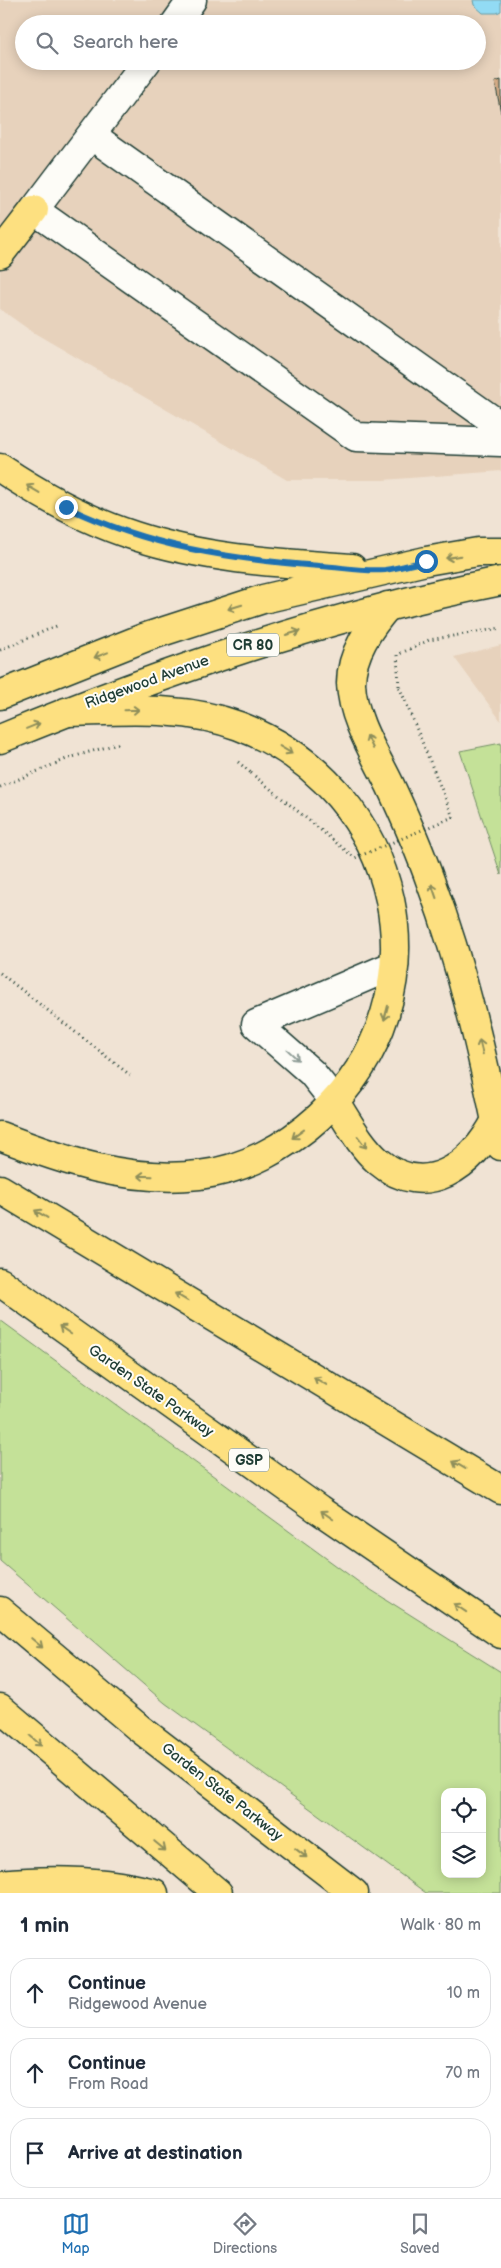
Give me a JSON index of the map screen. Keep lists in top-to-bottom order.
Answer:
{
  "streets": {
    "main road": [
      "CR 80",
      "Ridgewood Avenue",
      "Garden State Parkway",
      "GSP"
    ]
  },
  "page": {
    "search": "Search here",
    "heading": ["1 min", "Walk · 80 m"],
    "list": [
      ["Continue", "Ridgewood Avenue", "10 m"],
      ["Continue", "From Road", "70 m"],
      "Arrive at destination"
    ],
    "nav": ["Map", "Directions", "Saved"]
  }
}
